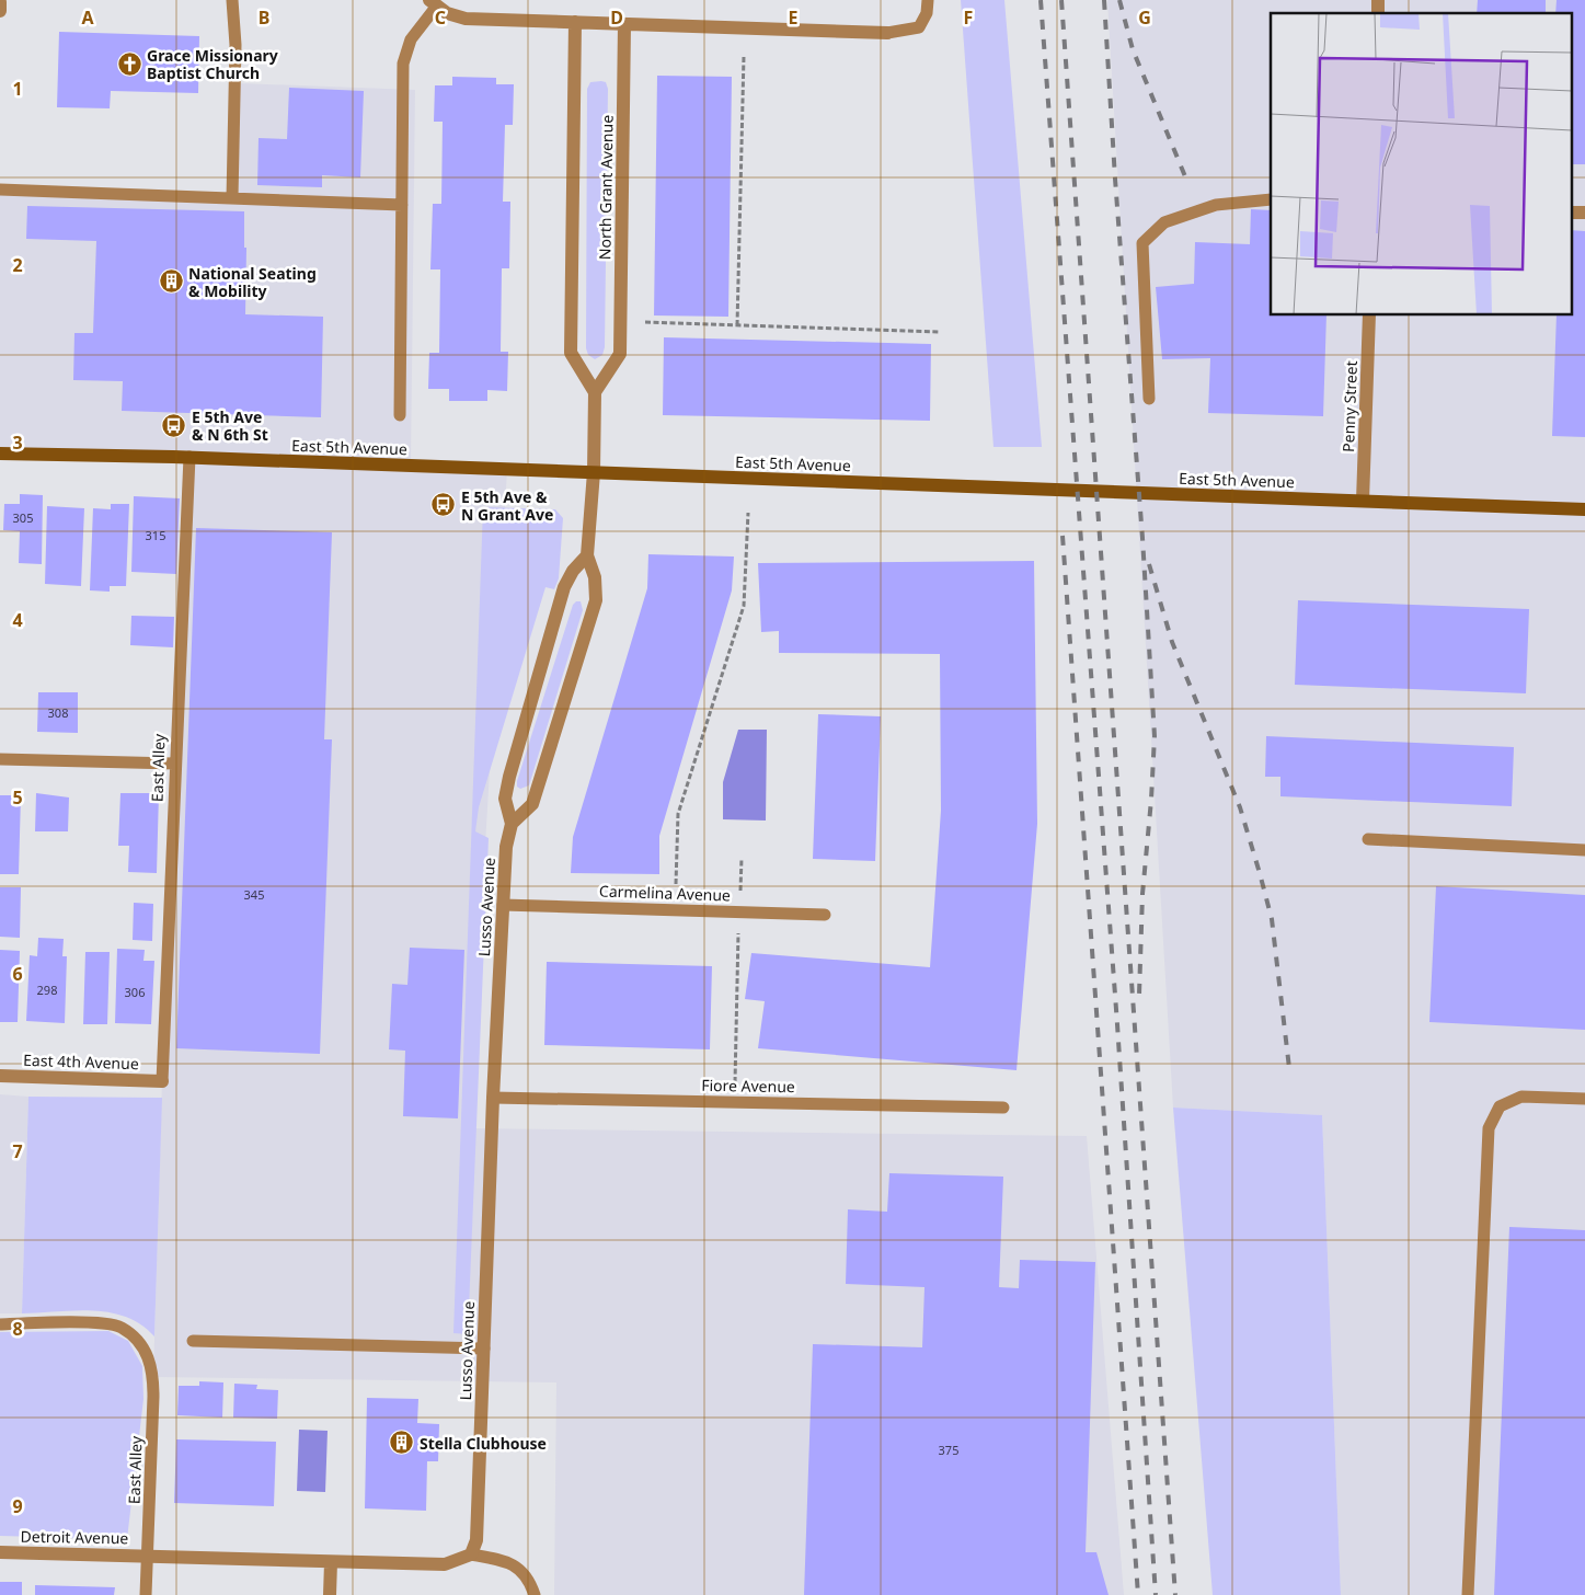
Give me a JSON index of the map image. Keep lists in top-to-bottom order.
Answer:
{
  "streets": {
    "main road": ["East 5th Avenue"],
    "street": [
      "North Grant Avenue",
      "Penny Street",
      "Lusso Avenue",
      "East 4th Avenue",
      "Detroit Avenue"
    ],
    "lane": ["East Alley", "Carmelina Avenue", "Fiore Avenue"]
  },
  "crossings": [
    ["Penny Street", "East 5th Avenue"],
    ["East 5th Avenue", "East Alley"],
    ["East Alley", "East 4th Avenue"],
    ["East Alley", "Detroit Avenue"],
    ["Carmelina Avenue", "Lusso Avenue"],
    ["Lusso Avenue", "Fiore Avenue"]
  ],
  "places": {
    "church": ["Grace Missionary Baptist Church"],
    "building": ["National Seating & Mobility", "Stella Clubhouse"],
    "bus stop": ["E 5th Ave & N 6th St", "E 5th Ave & N Grant Ave"]
  },
  "house_numbers": [
    "305",
    "315",
    "308",
    "345",
    "298",
    "306",
    "375"
  ],
  "grid": {
    "columns": [
      "A",
      "B",
      "C",
      "D",
      "E",
      "F",
      "G"
    ],
    "rows": [
      "1",
      "2",
      "3",
      "4",
      "5",
      "6",
      "7",
      "8",
      "9"
    ]
  }
}
